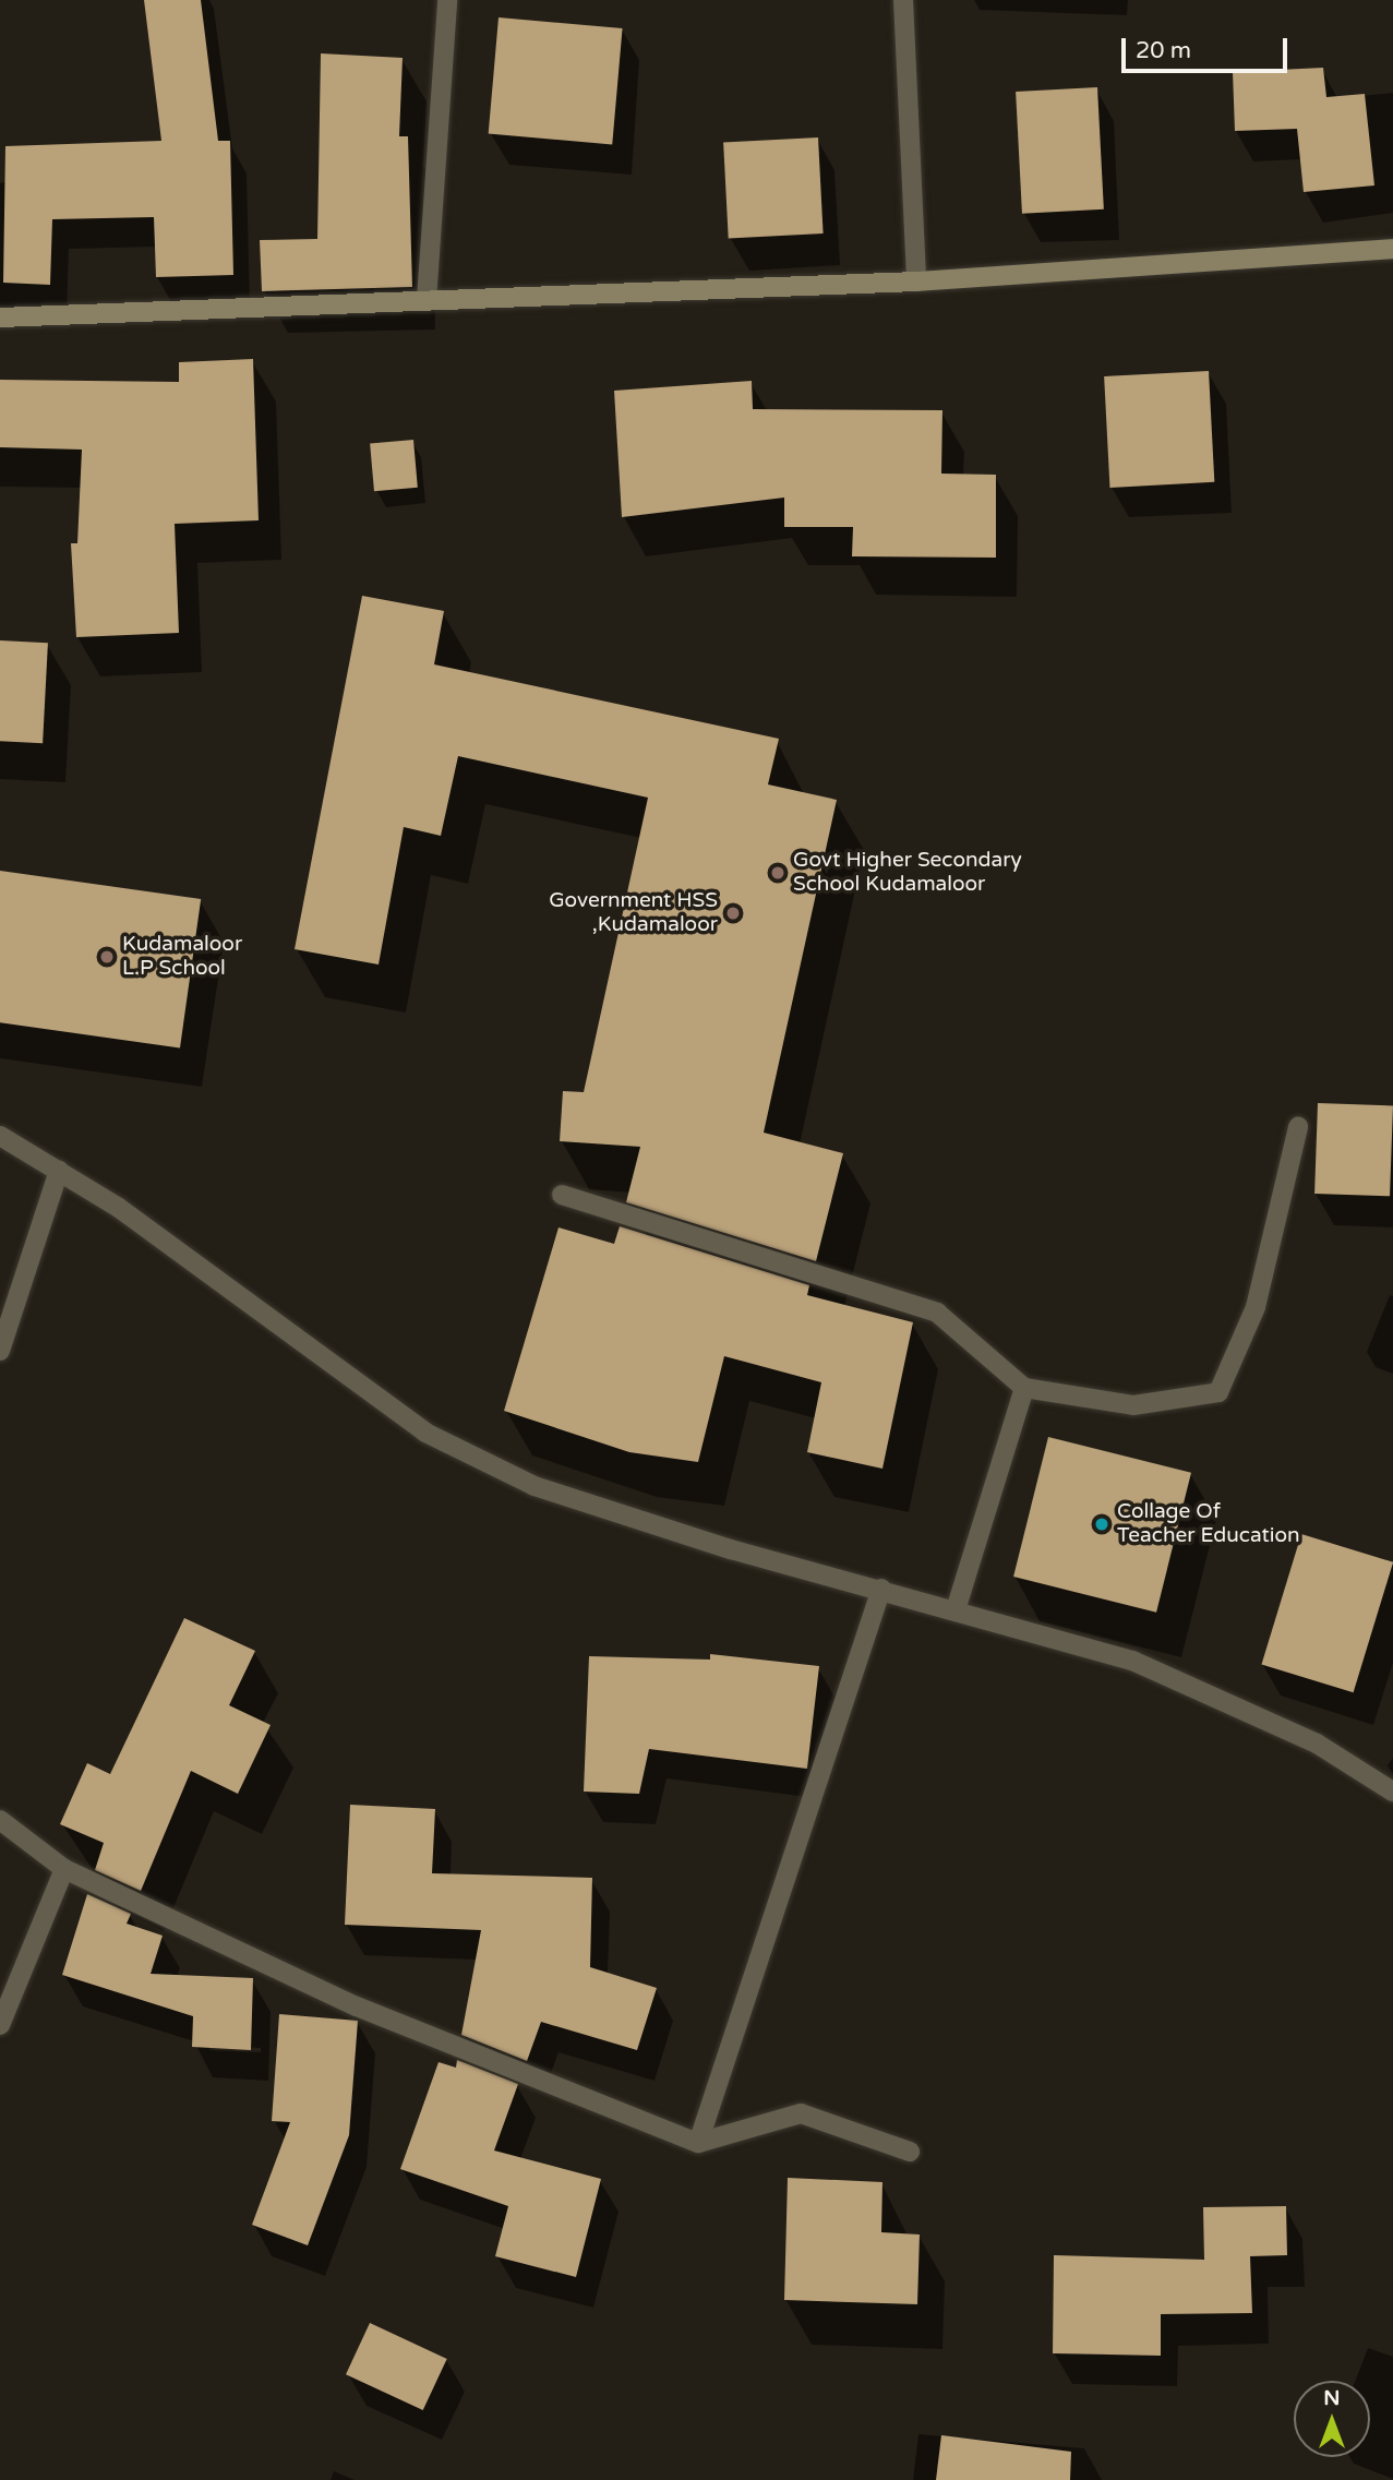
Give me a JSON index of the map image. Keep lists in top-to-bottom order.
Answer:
{
  "places": [
    "Govt Higher Secondary School Kudamaloor",
    "Government HSS ,Kudamaloor",
    "Kudamaloor L.P School",
    "Collage Of Teacher Education"
  ],
  "scale_bar": "20 m",
  "north": "top"
}
